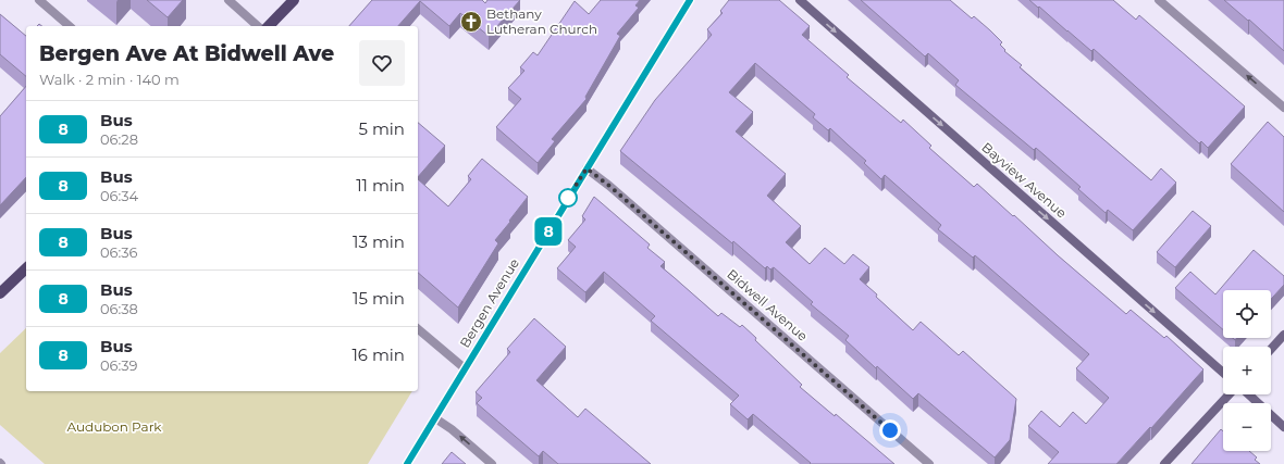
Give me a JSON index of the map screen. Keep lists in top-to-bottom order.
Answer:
{
  "streets": {
    "street": ["Bayview Avenue", "Bergen Avenue", "Bidwell Avenue"]
  },
  "crossings": [
    ["Bergen Avenue", "Bidwell Avenue"]
  ],
  "one_way": ["Bayview Avenue"],
  "parks": ["Audubon Park"],
  "places": {
    "church": ["Bethany Lutheran Church"]
  },
  "lines": ["bus line 8"],
  "page": {
    "on_map": "8",
    "heading": ["Bergen Ave At Bidwell Ave", "Walk · 2 min · 140 m"],
    "list": [
      {
        "mark": "8",
        "name": "Bus",
        "note": "06:28",
        "value": "5 min"
      },
      {
        "mark": "8",
        "name": "Bus",
        "note": "06:34",
        "value": "11 min"
      },
      {
        "mark": "8",
        "name": "Bus",
        "note": "06:36",
        "value": "13 min"
      },
      {
        "mark": "8",
        "name": "Bus",
        "note": "06:38",
        "value": "15 min"
      },
      {
        "mark": "8",
        "name": "Bus",
        "note": "06:39",
        "value": "16 min"
      }
    ],
    "map_buttons": ["+", "−"]
  }
}
